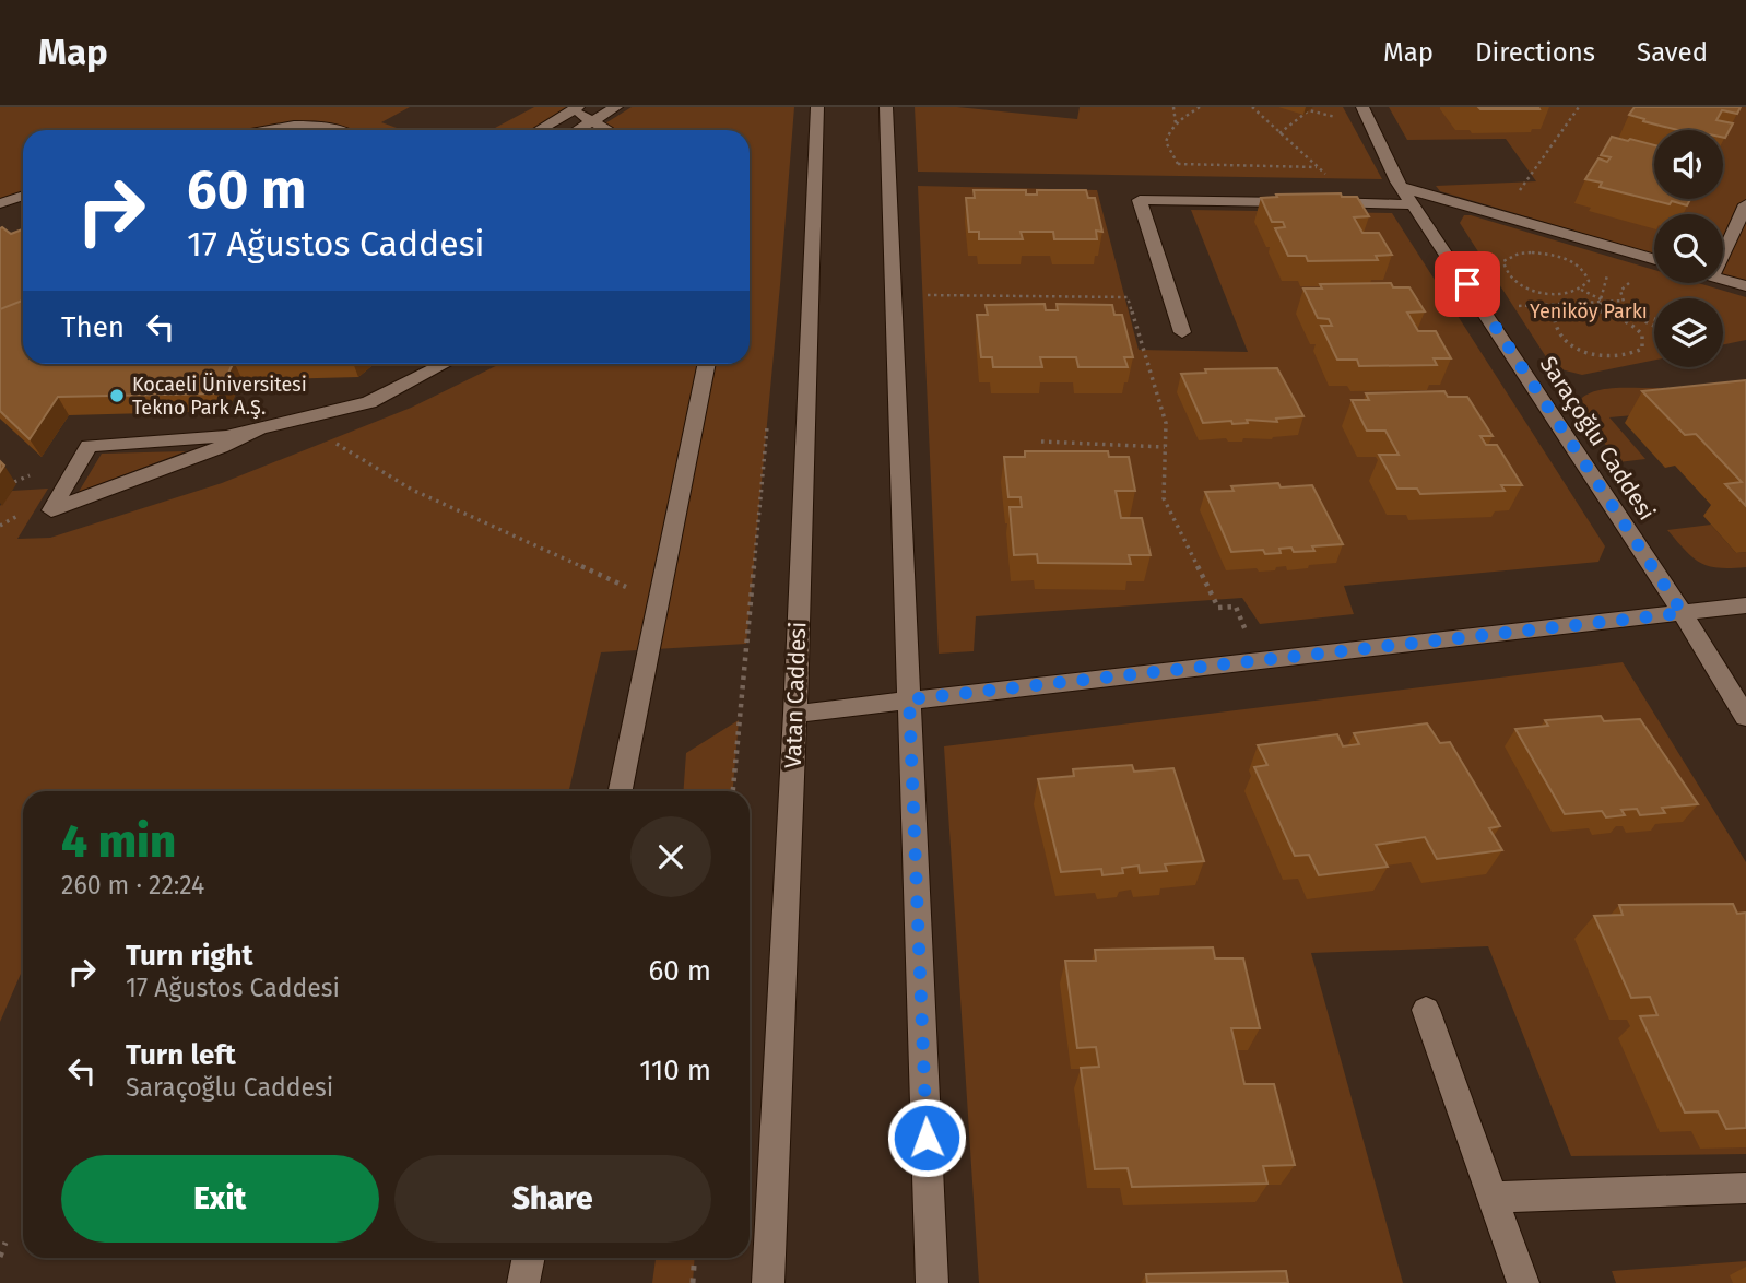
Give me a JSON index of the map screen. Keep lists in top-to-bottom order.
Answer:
{
  "streets": {
    "street": ["Saraçoğlu Caddesi", "Vatan Caddesi"]
  },
  "parks": ["Yeniköy Parkı"],
  "places": ["Kocaeli Üniversitesi Tekno Park A.Ş."],
  "page": {
    "header": "Map",
    "nav": ["Map", "Directions", "Saved"],
    "turn": ["60 m", "17 Ağustos Caddesi"],
    "then": "Then",
    "heading": ["4 min", "260 m · 22:24"],
    "list": [
      {
        "name": "Turn right",
        "note": "17 Ağustos Caddesi",
        "value": "60 m"
      },
      {
        "name": "Turn left",
        "note": "Saraçoğlu Caddesi",
        "value": "110 m"
      }
    ],
    "buttons": ["Exit", "Share"]
  }
}
